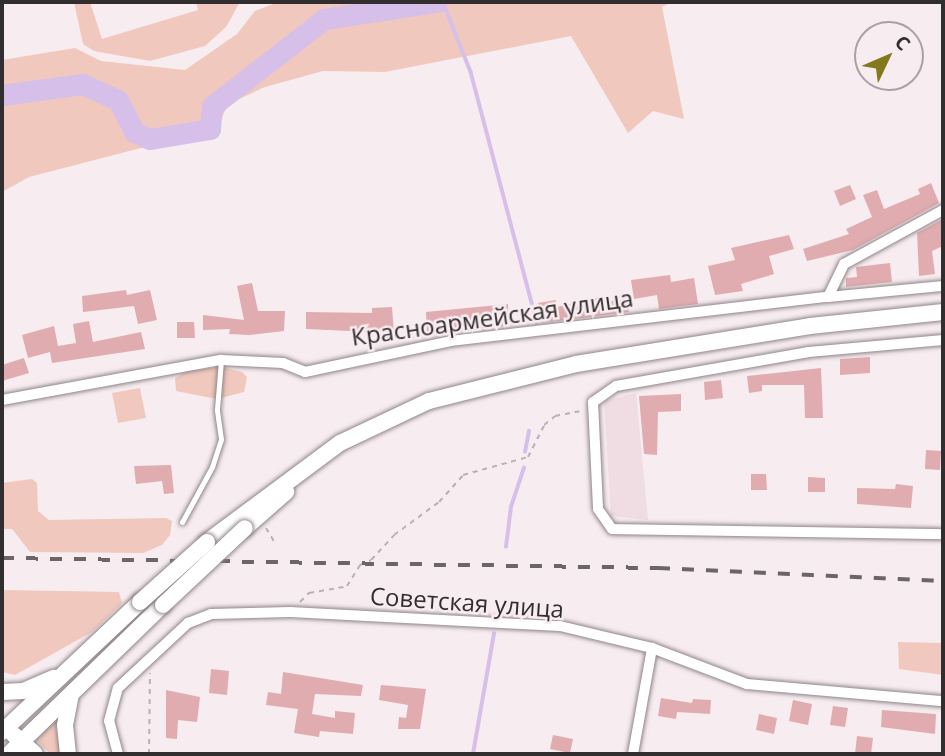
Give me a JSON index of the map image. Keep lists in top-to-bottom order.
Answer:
{
  "streets": {
    "street": ["Красноармейская улица", "Советская улица"]
  },
  "north": "top right"
}
